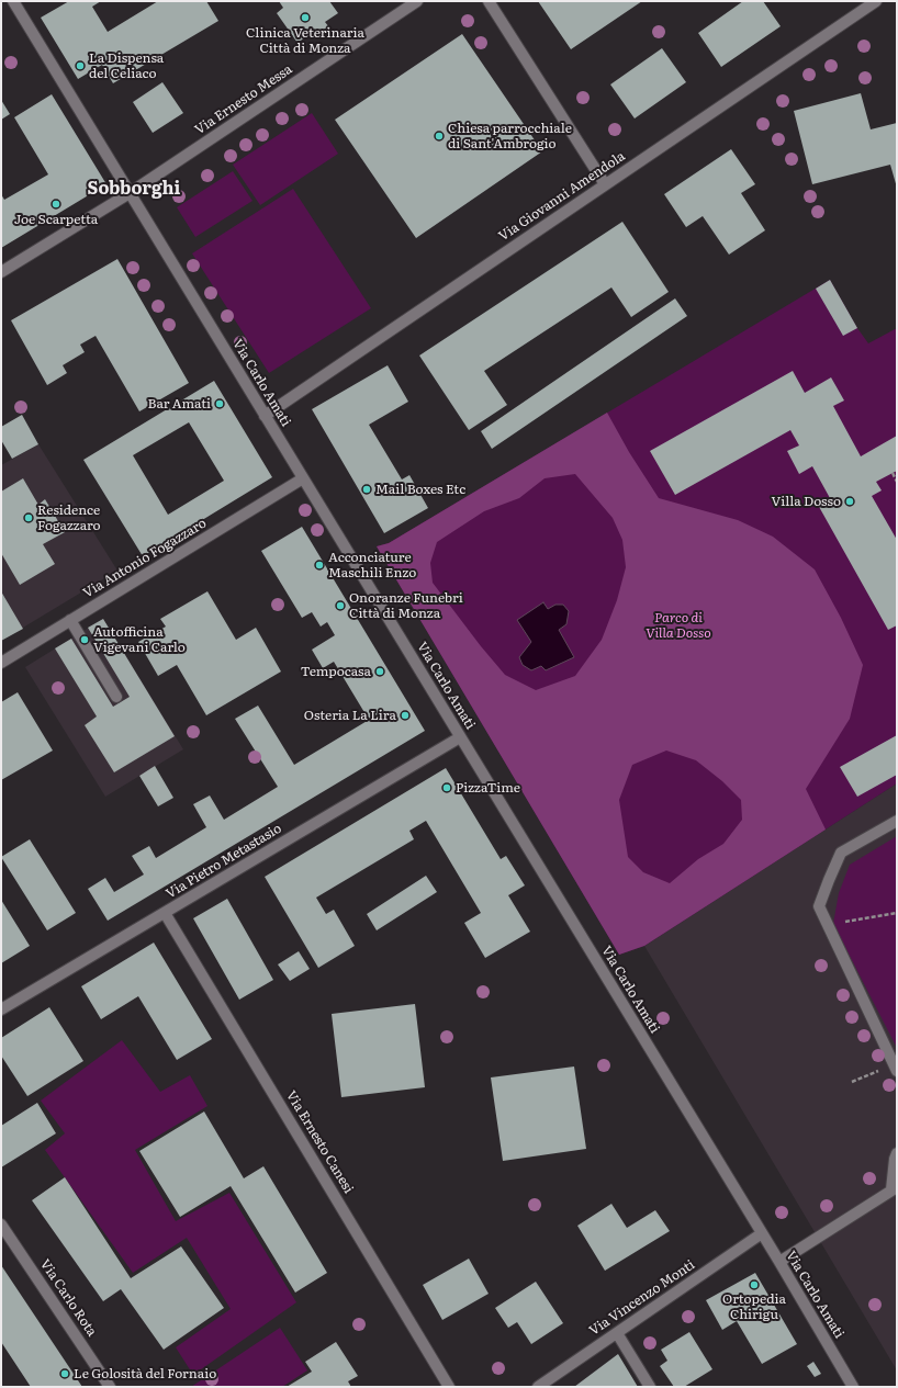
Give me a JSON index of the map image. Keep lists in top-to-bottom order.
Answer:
{
  "streets": {
    "street": [
      "Via Ernesto Messa",
      "Via Giovanni Amendola",
      "Via Carlo Amati",
      "Via Antonio Fogazzaro",
      "Via Pietro Metastasio",
      "Via Ernesto Canesi",
      "Via Carlo Rota",
      "Via Vincenzo Monti"
    ]
  },
  "crossings": [
    ["Via Ernesto Messa", "Via Carlo Amati"],
    ["Via Giovanni Amendola", "Via Carlo Amati"],
    ["Via Carlo Amati", "Via Antonio Fogazzaro"],
    ["Via Carlo Amati", "Via Pietro Metastasio"],
    ["Via Carlo Amati", "Via Vincenzo Monti"],
    ["Via Pietro Metastasio", "Via Ernesto Canesi"]
  ],
  "districts": ["Sobborghi"],
  "parks": ["Parco di Villa Dosso"],
  "places": [
    "Clinica Veterinaria Città di Monza",
    "La Dispensa del Celiaco",
    "Chiesa parrocchiale di Sant'Ambrogio",
    "Joe Scarpetta",
    "Bar Amati",
    "Mail Boxes Etc",
    "Villa Dosso",
    "Residence Fogazzaro",
    "Acconciature Maschili Enzo",
    "Onoranze Funebri Città di Monza",
    "Autofficina Vigevani Carlo",
    "Tempocasa",
    "Osteria La Lira",
    "PizzaTime",
    "Ortopedia Chirigu",
    "Le Golosità del Fornaio"
  ]
}
